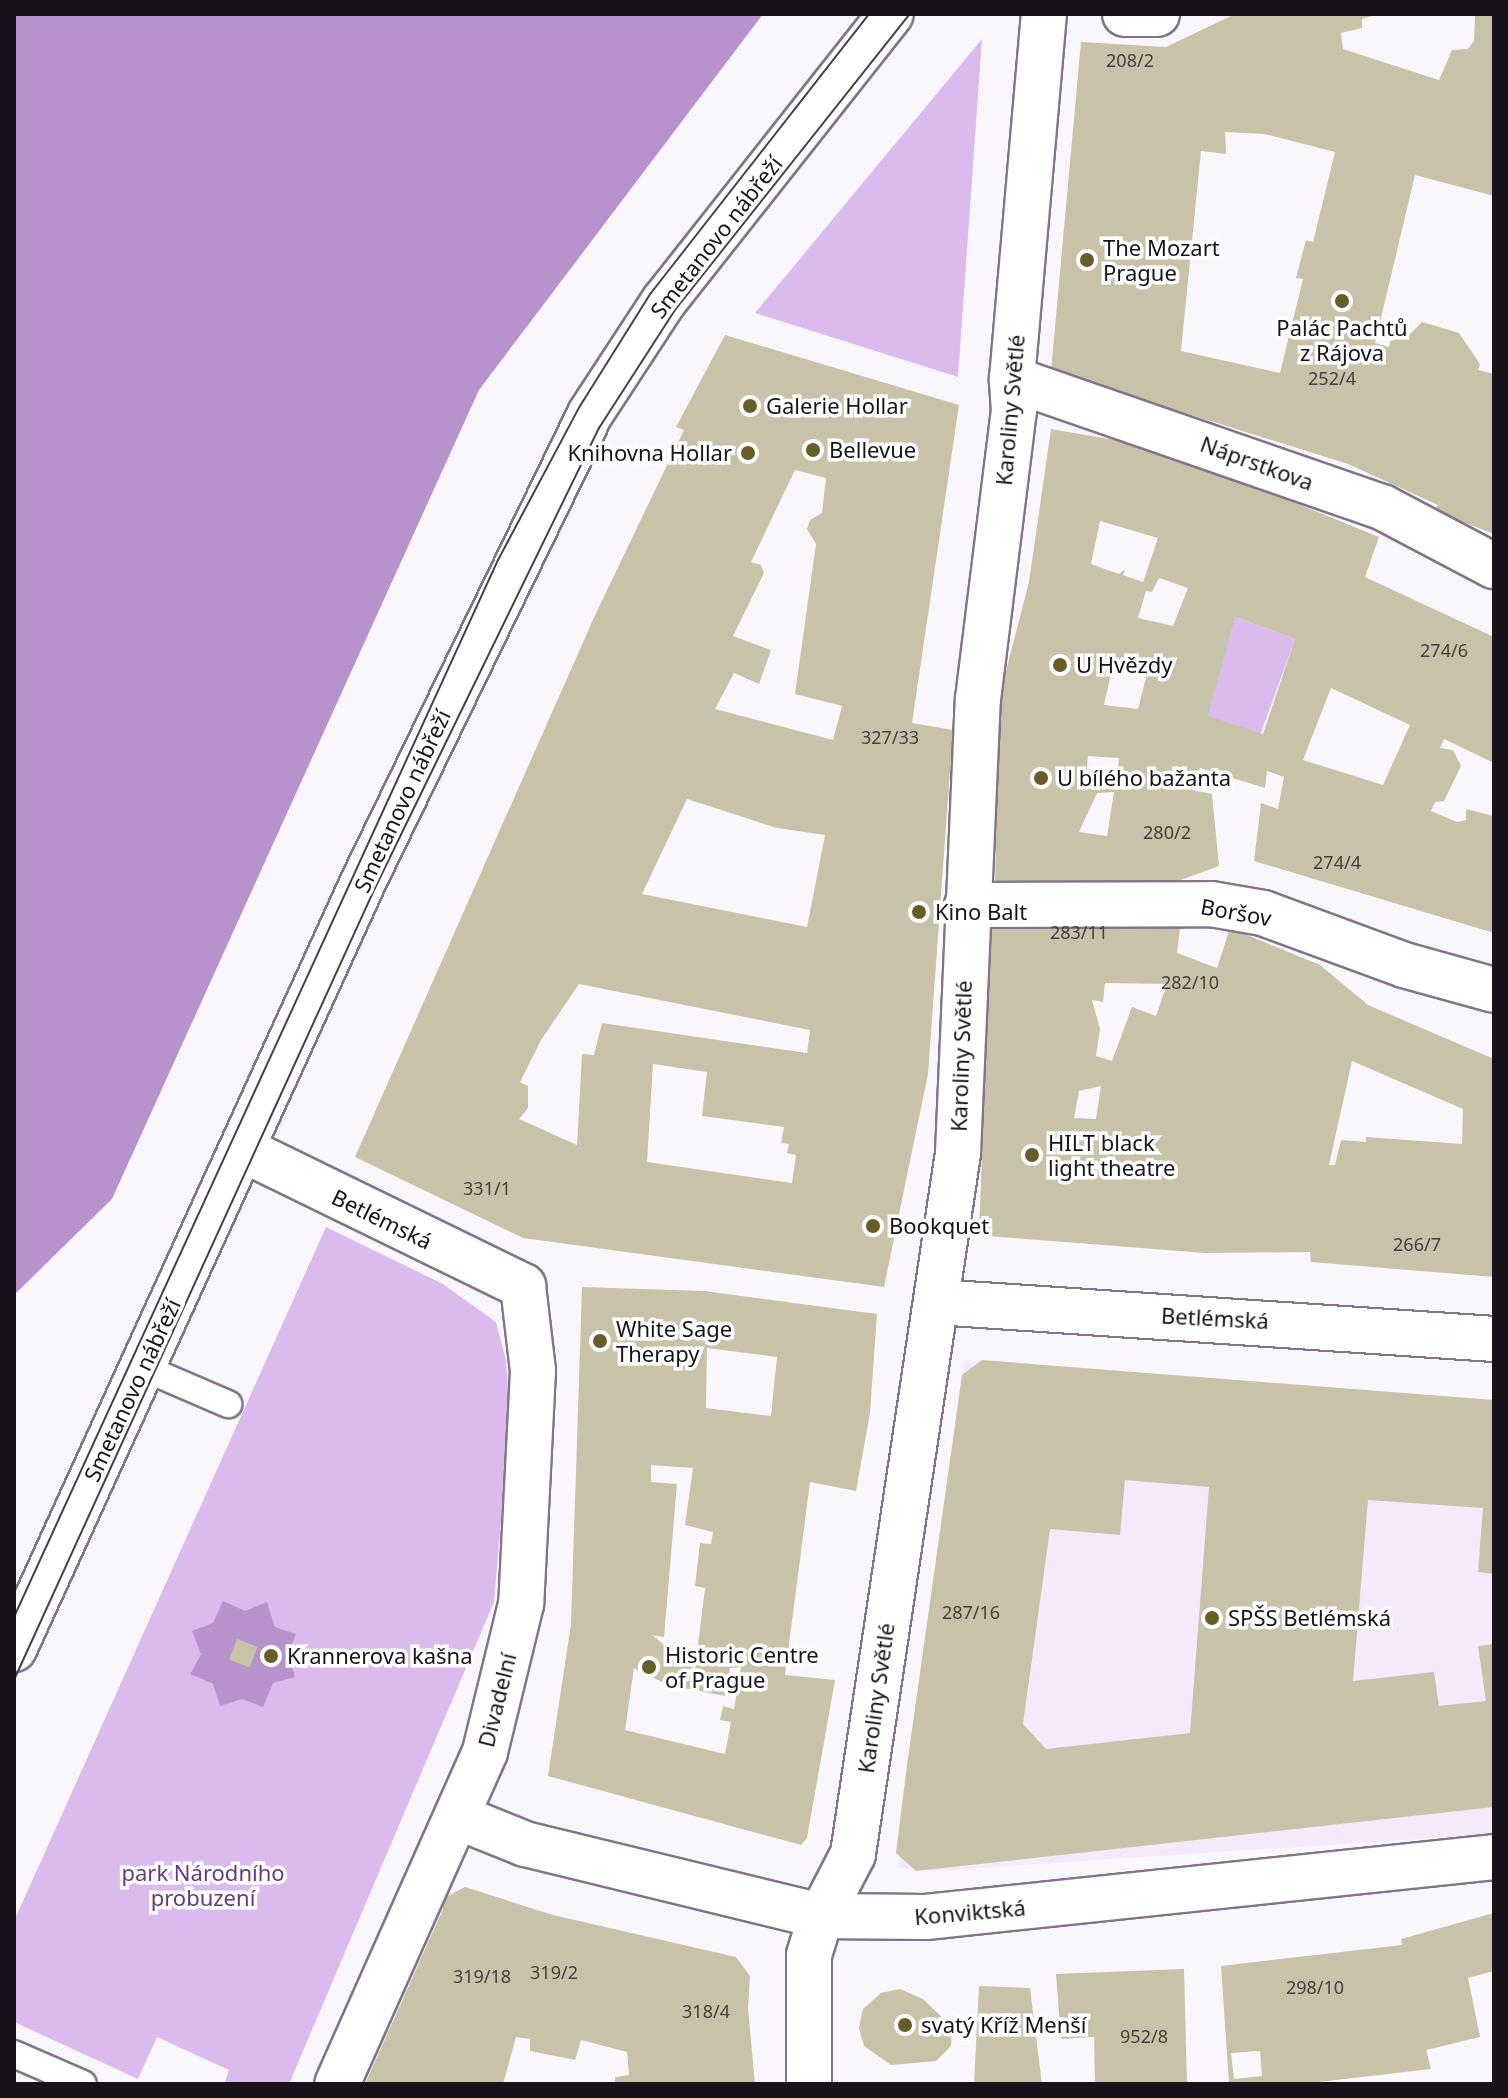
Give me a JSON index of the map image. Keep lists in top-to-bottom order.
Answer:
{
  "streets": {
    "street": [
      "Smetanovo nábřeží",
      "Karoliny Světlé",
      "Náprstkova",
      "Boršov",
      "Betlémská",
      "Divadelní",
      "Konviktská"
    ]
  },
  "crossings": [
    ["Smetanovo nábřeží", "Betlémská"],
    ["Karoliny Světlé", "Náprstkova"],
    ["Karoliny Světlé", "Boršov"],
    ["Karoliny Světlé", "Betlémská"],
    ["Karoliny Světlé", "Konviktská"],
    ["Betlémská", "Divadelní"],
    ["Divadelní", "Konviktská"]
  ],
  "parks": ["park Národního probuzení"],
  "places": [
    "The Mozart Prague",
    "Palác Pachtů z Rájova",
    "Galerie Hollar",
    "Bellevue",
    "Knihovna Hollar",
    "U Hvězdy",
    "U bílého bažanta",
    "Kino Balt",
    "HILT black light theatre",
    "Bookquet",
    "White Sage Therapy",
    "SPŠS Betlémská",
    "Krannerova kašna",
    "Historic Centre of Prague",
    "svatý Kříž Menší"
  ],
  "house_numbers": [
    "208/2",
    "252/4",
    "274/6",
    "327/33",
    "280/2",
    "274/4",
    "283/11",
    "282/10",
    "331/1",
    "266/7",
    "287/16",
    "319/2",
    "319/18",
    "298/10",
    "318/4",
    "952/8"
  ]
}
